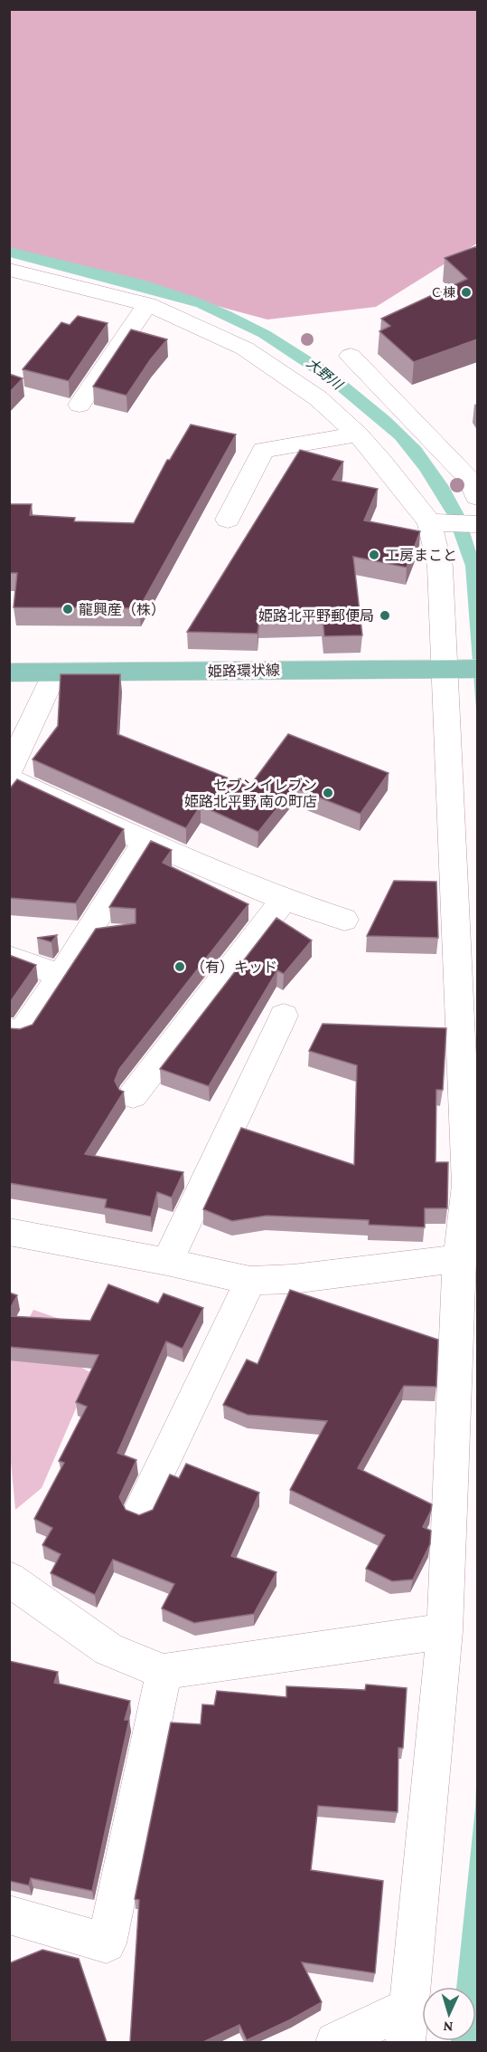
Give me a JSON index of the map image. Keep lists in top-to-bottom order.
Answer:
{
  "streets": {
    "main road": ["姫路環状線"]
  },
  "water": ["大野川"],
  "places": [
    "Ｃ棟",
    "工房まこと",
    "龍興産（株）",
    "姫路北平野郵便局",
    "セブン イレブン 姫路北平野 南の町店",
    "（有）キッド"
  ],
  "north": "bottom"
}
